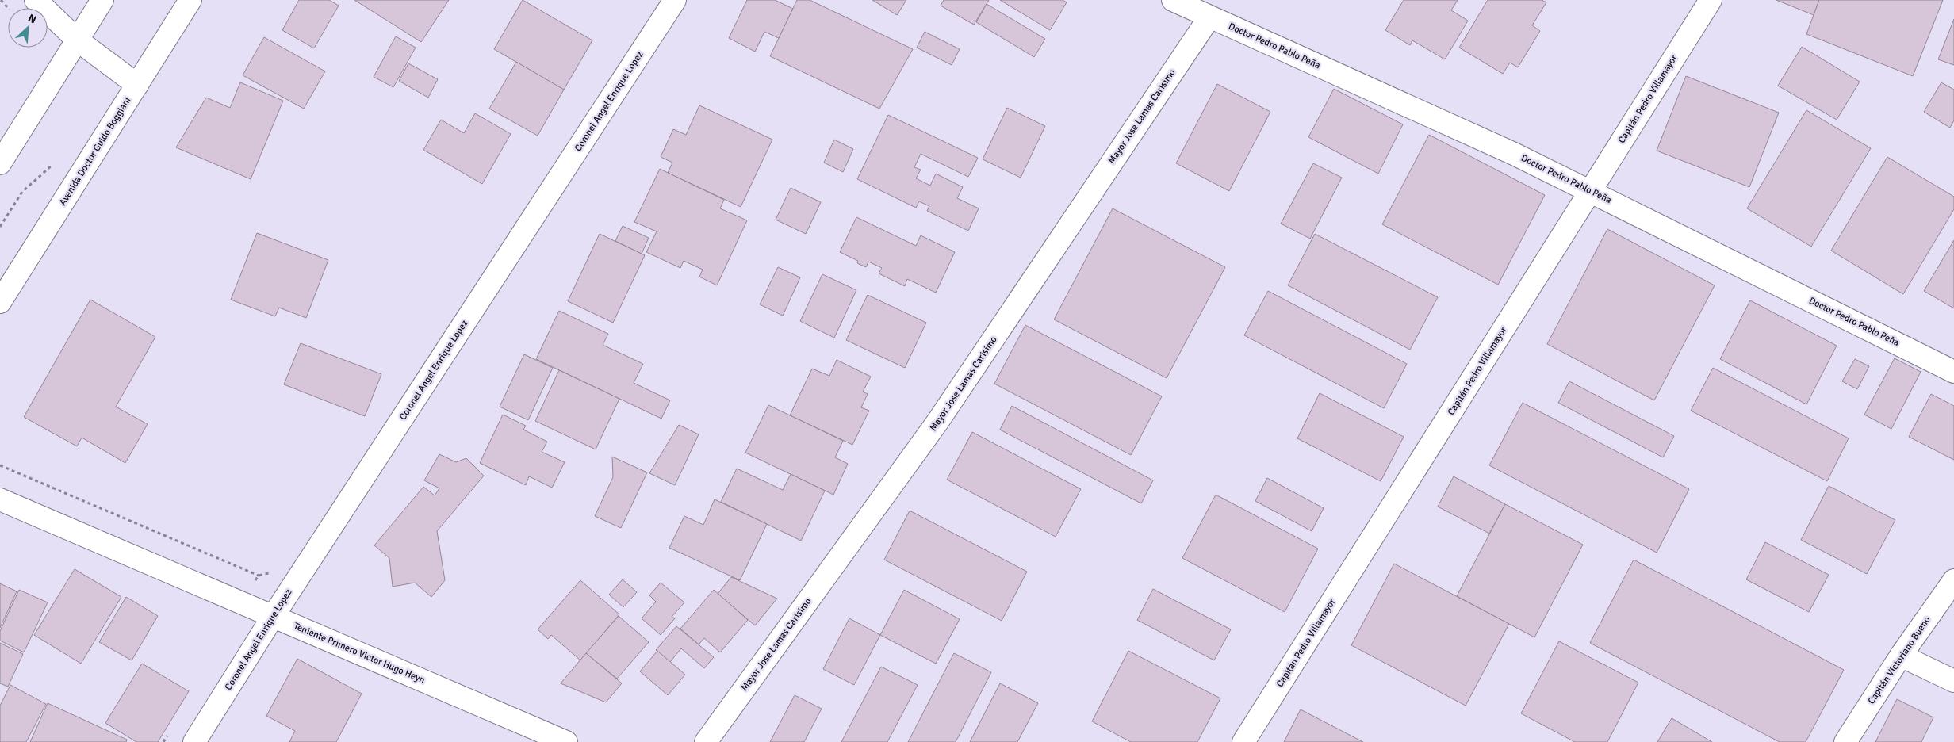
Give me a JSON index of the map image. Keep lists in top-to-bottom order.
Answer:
{
  "streets": {
    "street": [
      "Doctor Pedro Pablo Peña",
      "Capitán Pedro Villamayor",
      "Coronel Angel Enrique Lopez",
      "Mayor Jose Lamas Carisimo",
      "Avenida Doctor Guido Boggiani",
      "Teniente Primero Victor Hugo Heyn",
      "Capitán Victoriano Bueno"
    ]
  },
  "crossings": [
    ["Doctor Pedro Pablo Peña", "Capitán Pedro Villamayor"],
    ["Doctor Pedro Pablo Peña", "Mayor Jose Lamas Carisimo"],
    ["Coronel Angel Enrique Lopez", "Teniente Primero Victor Hugo Heyn"]
  ],
  "north": "top right"
}
